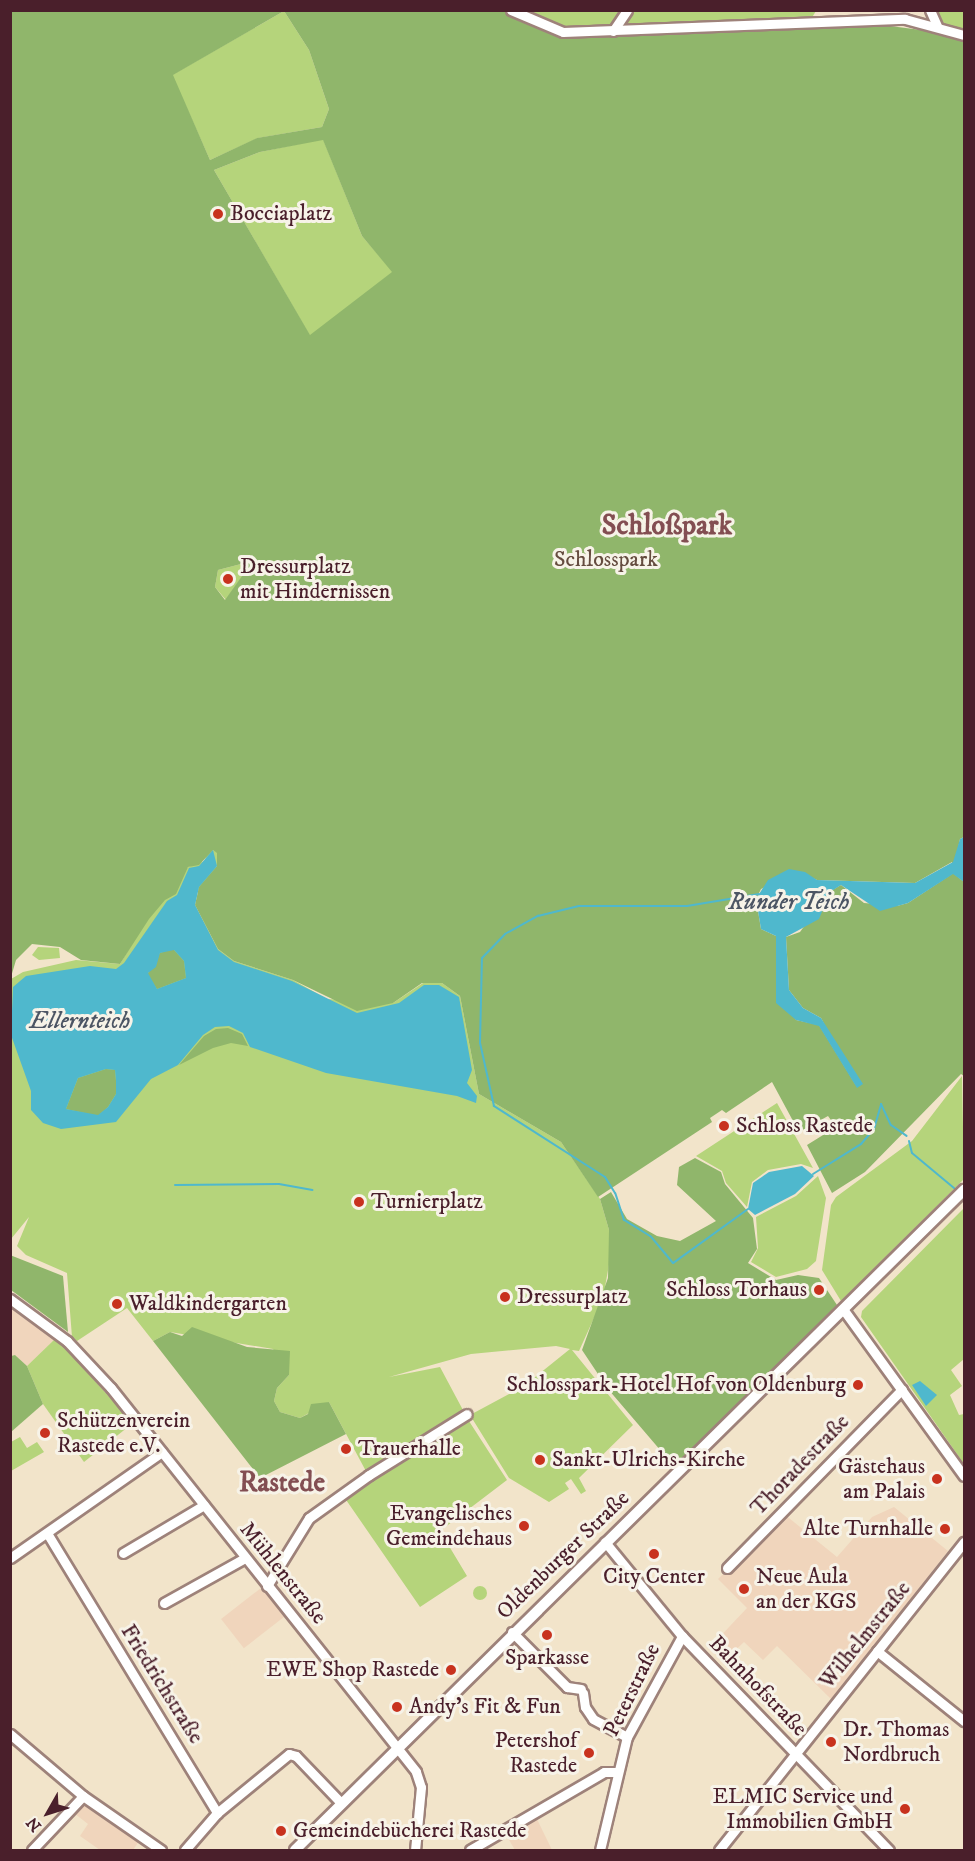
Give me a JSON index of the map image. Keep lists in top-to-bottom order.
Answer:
{
  "streets": {
    "street": [
      "Thoradestraße",
      "Oldenburger Straße",
      "Mühlenstraße",
      "Wilhelmstraße",
      "Friedrichstraße",
      "Bahnhofstraße",
      "Peterstraße"
    ]
  },
  "crossings": [
    ["Oldenburger Straße", "Mühlenstraße"],
    ["Oldenburger Straße", "Bahnhofstraße"],
    ["Wilhelmstraße", "Bahnhofstraße"],
    ["Bahnhofstraße", "Peterstraße"]
  ],
  "districts": ["Schloßpark", "Rastede"],
  "water": ["Runder Teich", "Ellernteich"],
  "parks": ["Schlosspark"],
  "places": [
    "Bocciaplatz",
    "Dressurplatz mit Hindernissen",
    "Schloss Rastede",
    "Turnierplatz",
    "Schloss Torhaus",
    "Dressurplatz",
    "Waldkindergarten",
    "Schlosspark-Hotel Hof von Oldenburg",
    "Schützenverein Rastede e.V.",
    "Trauerhalle",
    "Sankt-Ulrichs-Kirche",
    "Gästehaus am Palais",
    "Evangelisches Gemeindehaus",
    "Alte Turnhalle",
    "City Center",
    "Neue Aula an der KGS",
    "Sparkasse",
    "EWE Shop Rastede",
    "Andy's Fit & Fun",
    "Dr. Thomas Nordbruch",
    "Petershof Rastede",
    "ELMIC Service und Immobilien GmbH",
    "Gemeindebücherei Rastede"
  ],
  "north": "bottom left"
}
